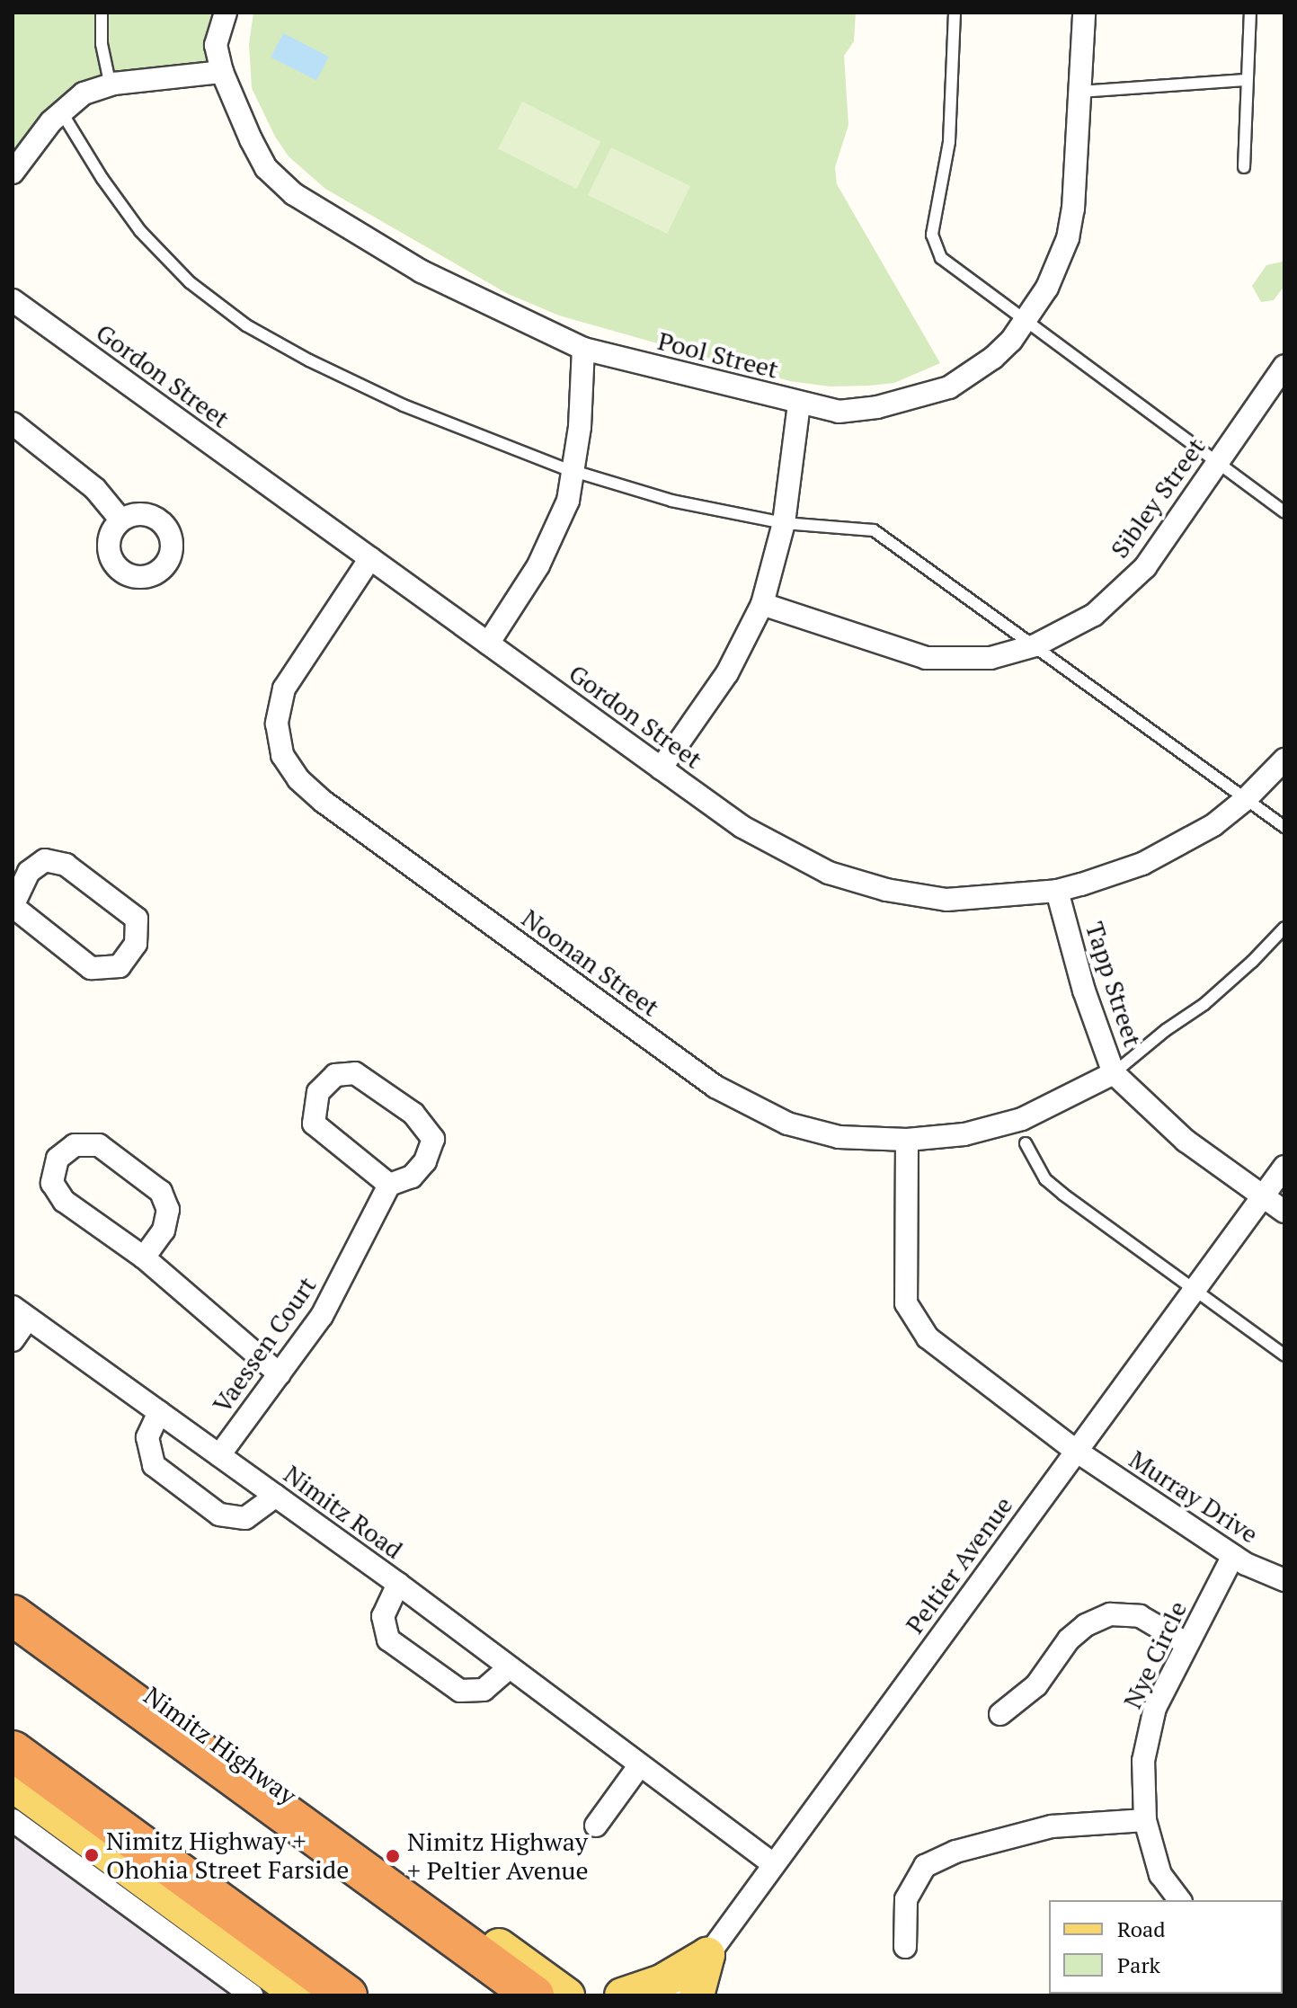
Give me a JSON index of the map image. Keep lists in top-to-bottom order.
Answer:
{
  "streets": {
    "main road": ["Nimitz Highway"],
    "street": [
      "Pool Street",
      "Gordon Street",
      "Sibley Street",
      "Noonan Street",
      "Tapp Street",
      "Vaessen Court",
      "Murray Drive",
      "Nimitz Road",
      "Peltier Avenue",
      "Nye Circle"
    ]
  },
  "crossings": [
    ["Gordon Street", "Noonan Street"],
    ["Gordon Street", "Tapp Street"],
    ["Noonan Street", "Tapp Street"],
    ["Noonan Street", "Murray Drive"],
    ["Tapp Street", "Peltier Avenue"],
    ["Vaessen Court", "Nimitz Road"],
    ["Murray Drive", "Peltier Avenue"],
    ["Murray Drive", "Nye Circle"],
    ["Nimitz Road", "Peltier Avenue"]
  ],
  "places": ["Nimitz Highway + Ohohia Street Farside", "Nimitz Highway + Peltier Avenue"],
  "legend": ["Road", "Park"]
}
